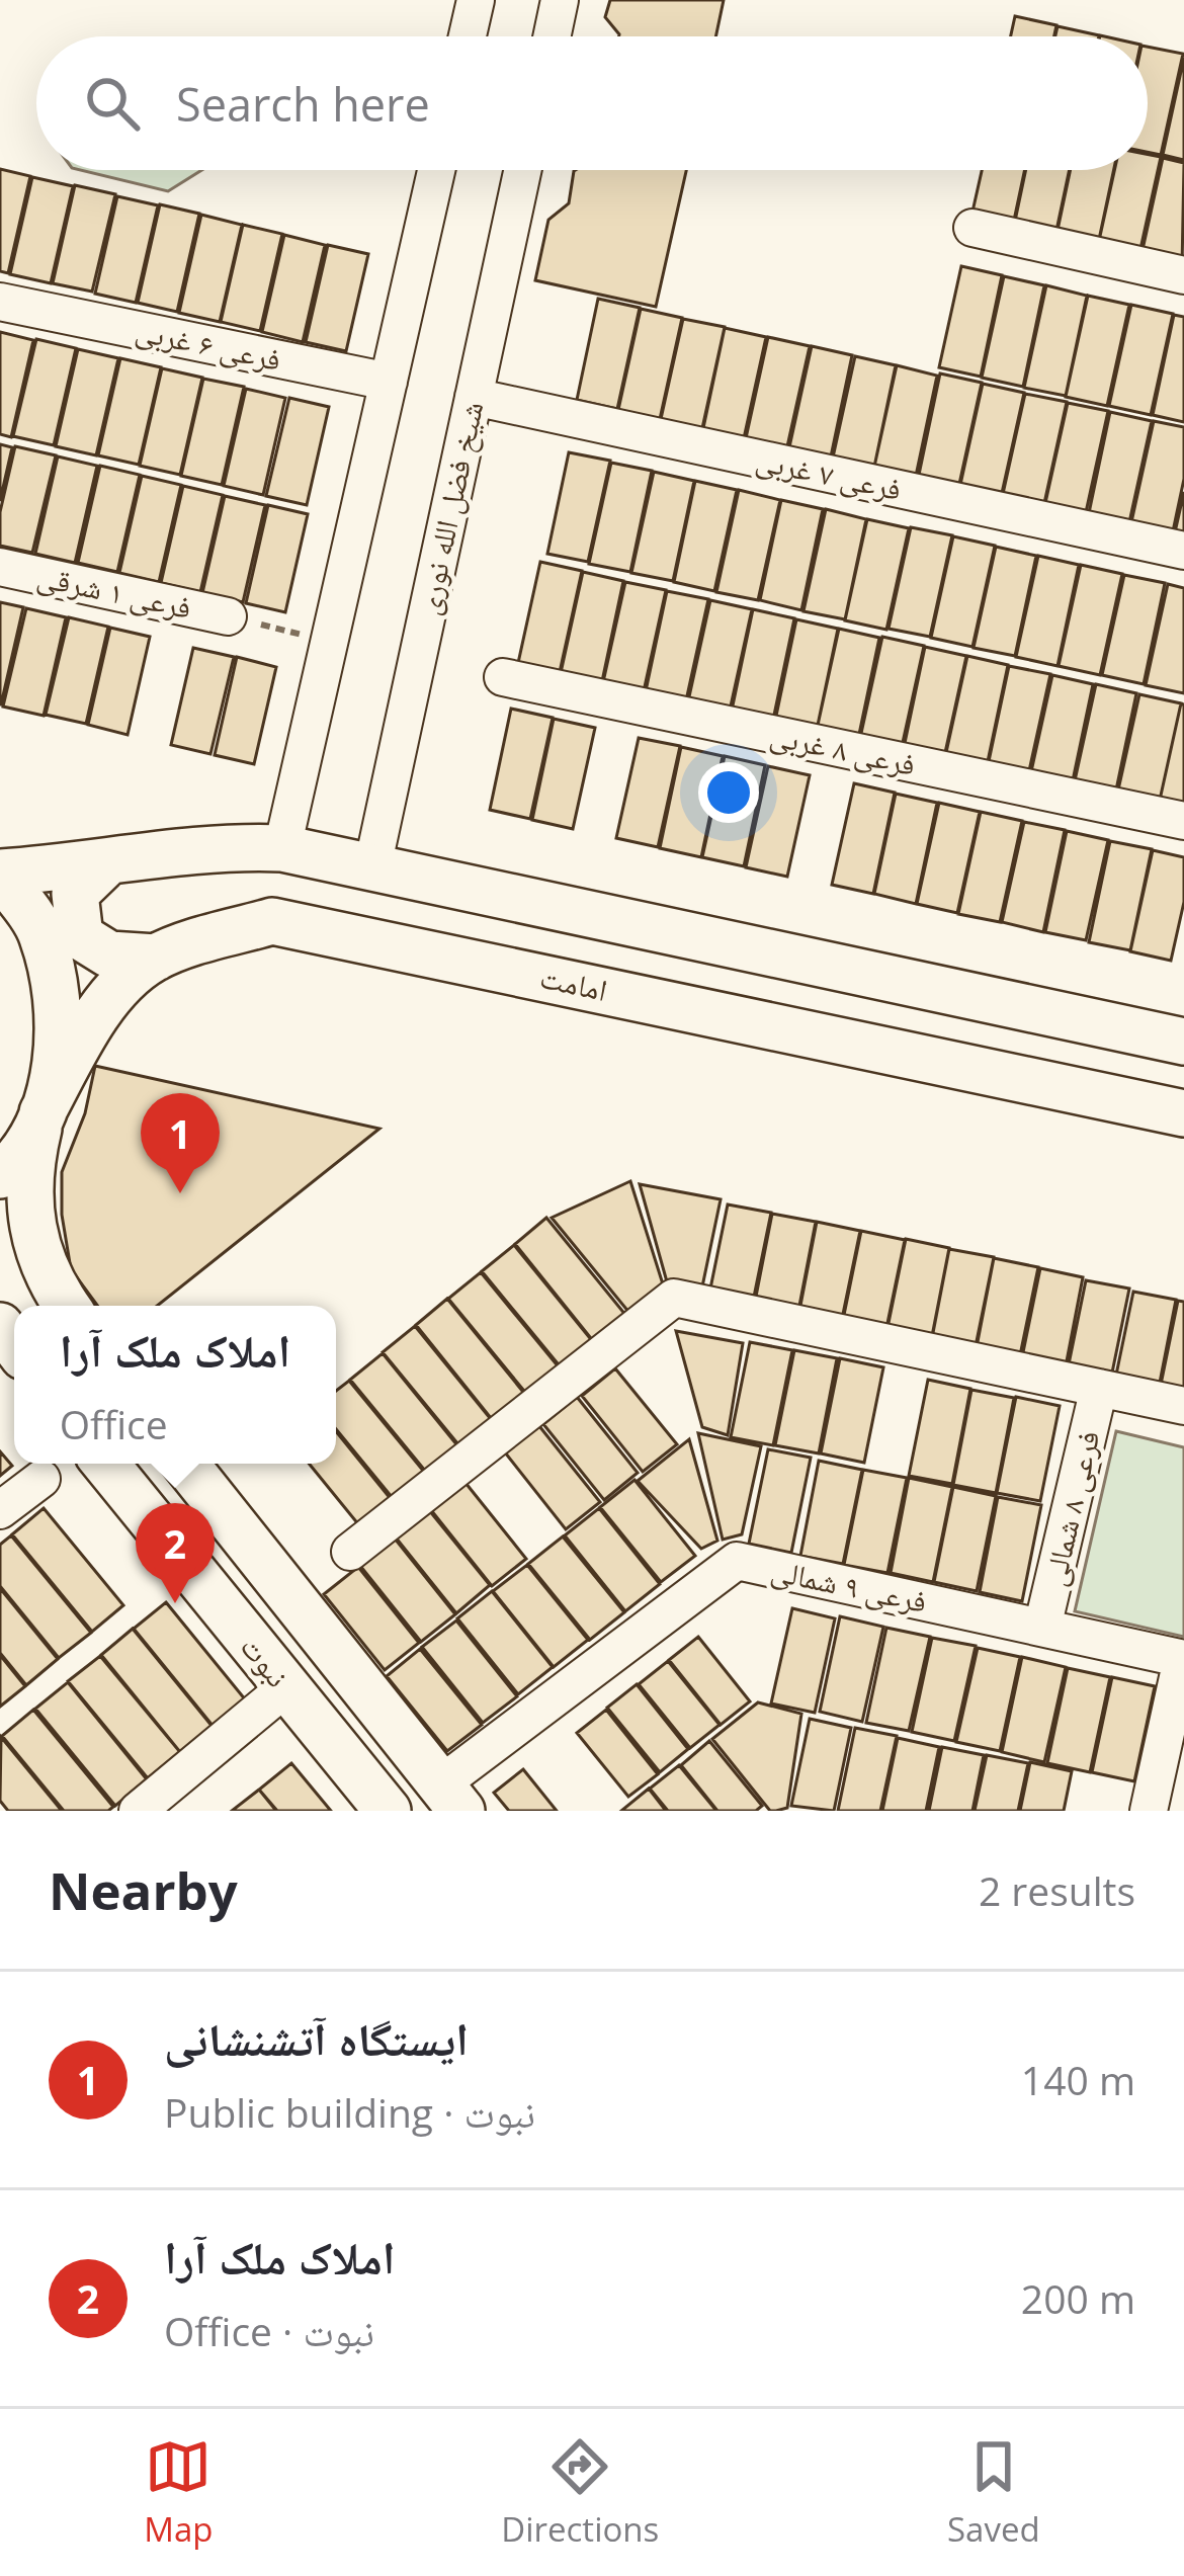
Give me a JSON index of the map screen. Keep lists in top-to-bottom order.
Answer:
{
  "streets": {
    "main road": ["امامت", "نبوت"],
    "street": [
      "فرعی ۶ غربی",
      "فرعی ۷ غربی",
      "شیخ فضل الله نوری",
      "فرعی ۱ شرقی",
      "فرعی ۸ غربی",
      "فرعی ۸ شمالی",
      "فرعی ۹ شمالی"
    ]
  },
  "crossings": [
    ["فرعی ۷ غربی", "شیخ فضل الله نوری"],
    ["فرعی ۸ شمالی", "فرعی ۹ شمالی"],
    ["فرعی ۹ شمالی", "نبوت"]
  ],
  "page": {
    "search": "Search here",
    "pins": ["1", "2"],
    "popup": ["املاک ملک آرا", "Office"],
    "heading": ["Nearby", "2 results"],
    "list": [
      {
        "mark": "1",
        "name": "ایستگاه آتشنشانی",
        "note": "Public building · نبوت",
        "value": "140 m"
      },
      {
        "mark": "2",
        "name": "املاک ملک آرا",
        "note": "Office · نبوت",
        "value": "200 m"
      }
    ],
    "nav": ["Map", "Directions", "Saved"]
  }
}
